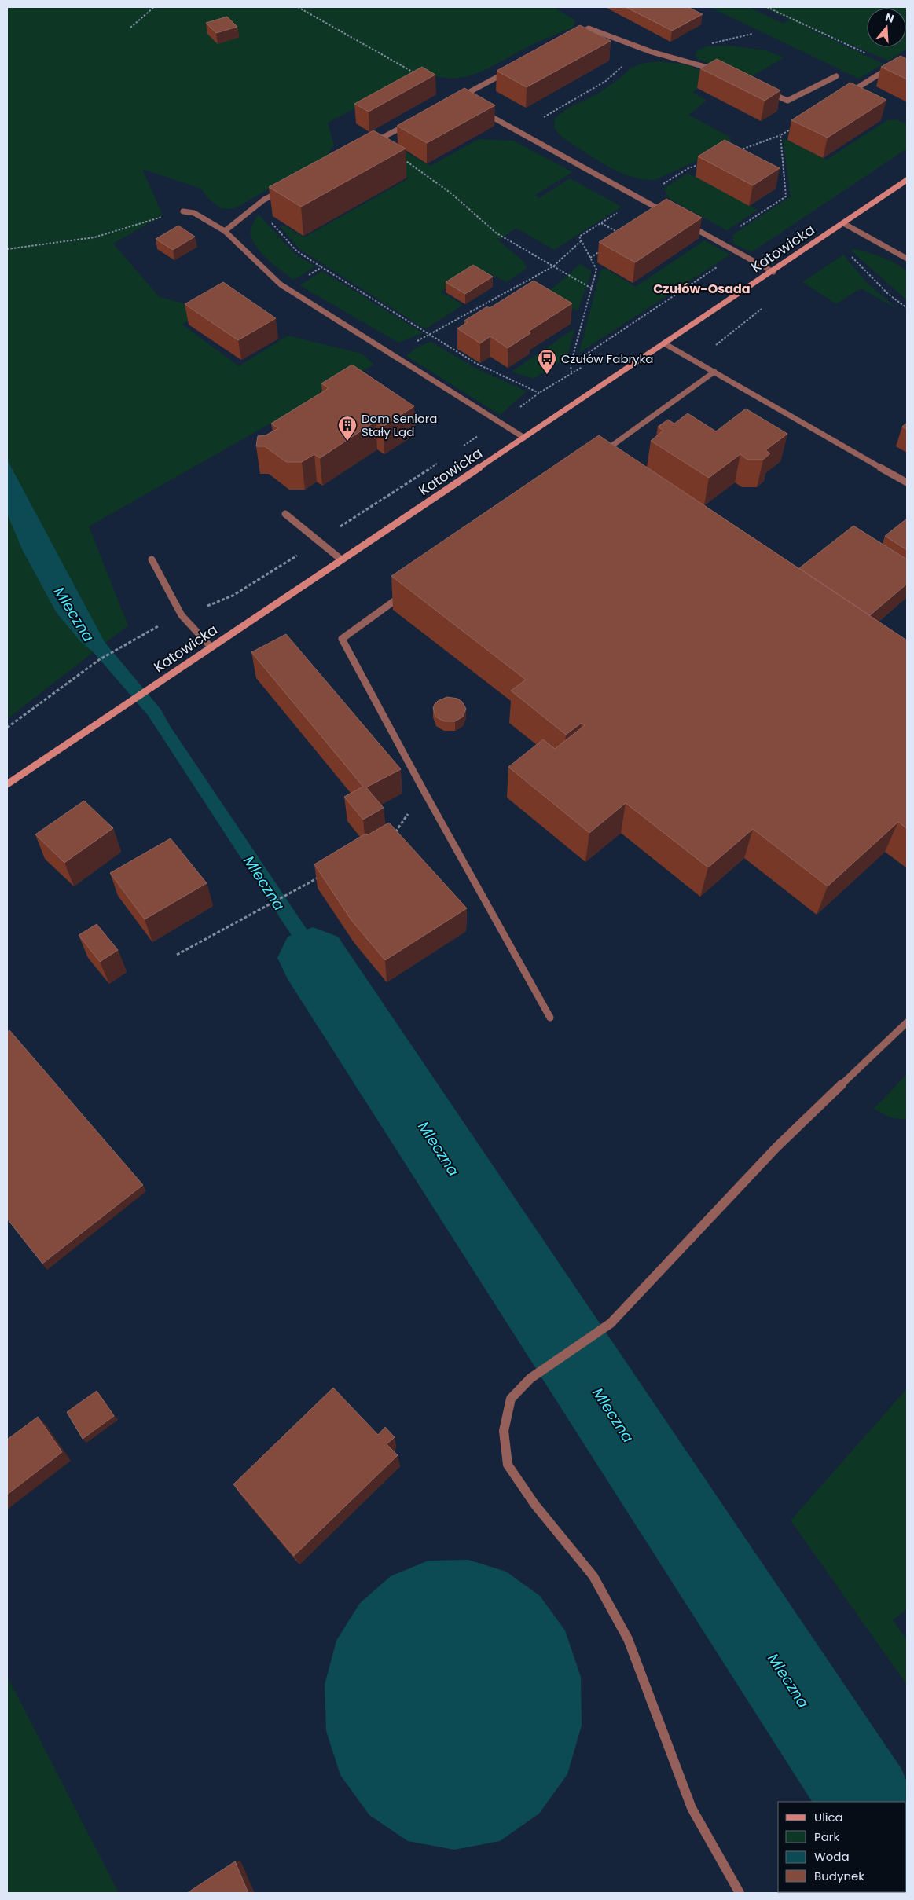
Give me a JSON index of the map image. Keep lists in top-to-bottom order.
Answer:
{
  "streets": {
    "main road": ["Katowicka"]
  },
  "districts": ["Czułów-Osada"],
  "water": ["Mleczna"],
  "places": {
    "bus stop": ["Czułów Fabryka"],
    "building": ["Dom Seniora Stały Ląd"]
  },
  "legend": [
    "Ulica",
    "Park",
    "Woda",
    "Budynek"
  ],
  "north": "top"
}
